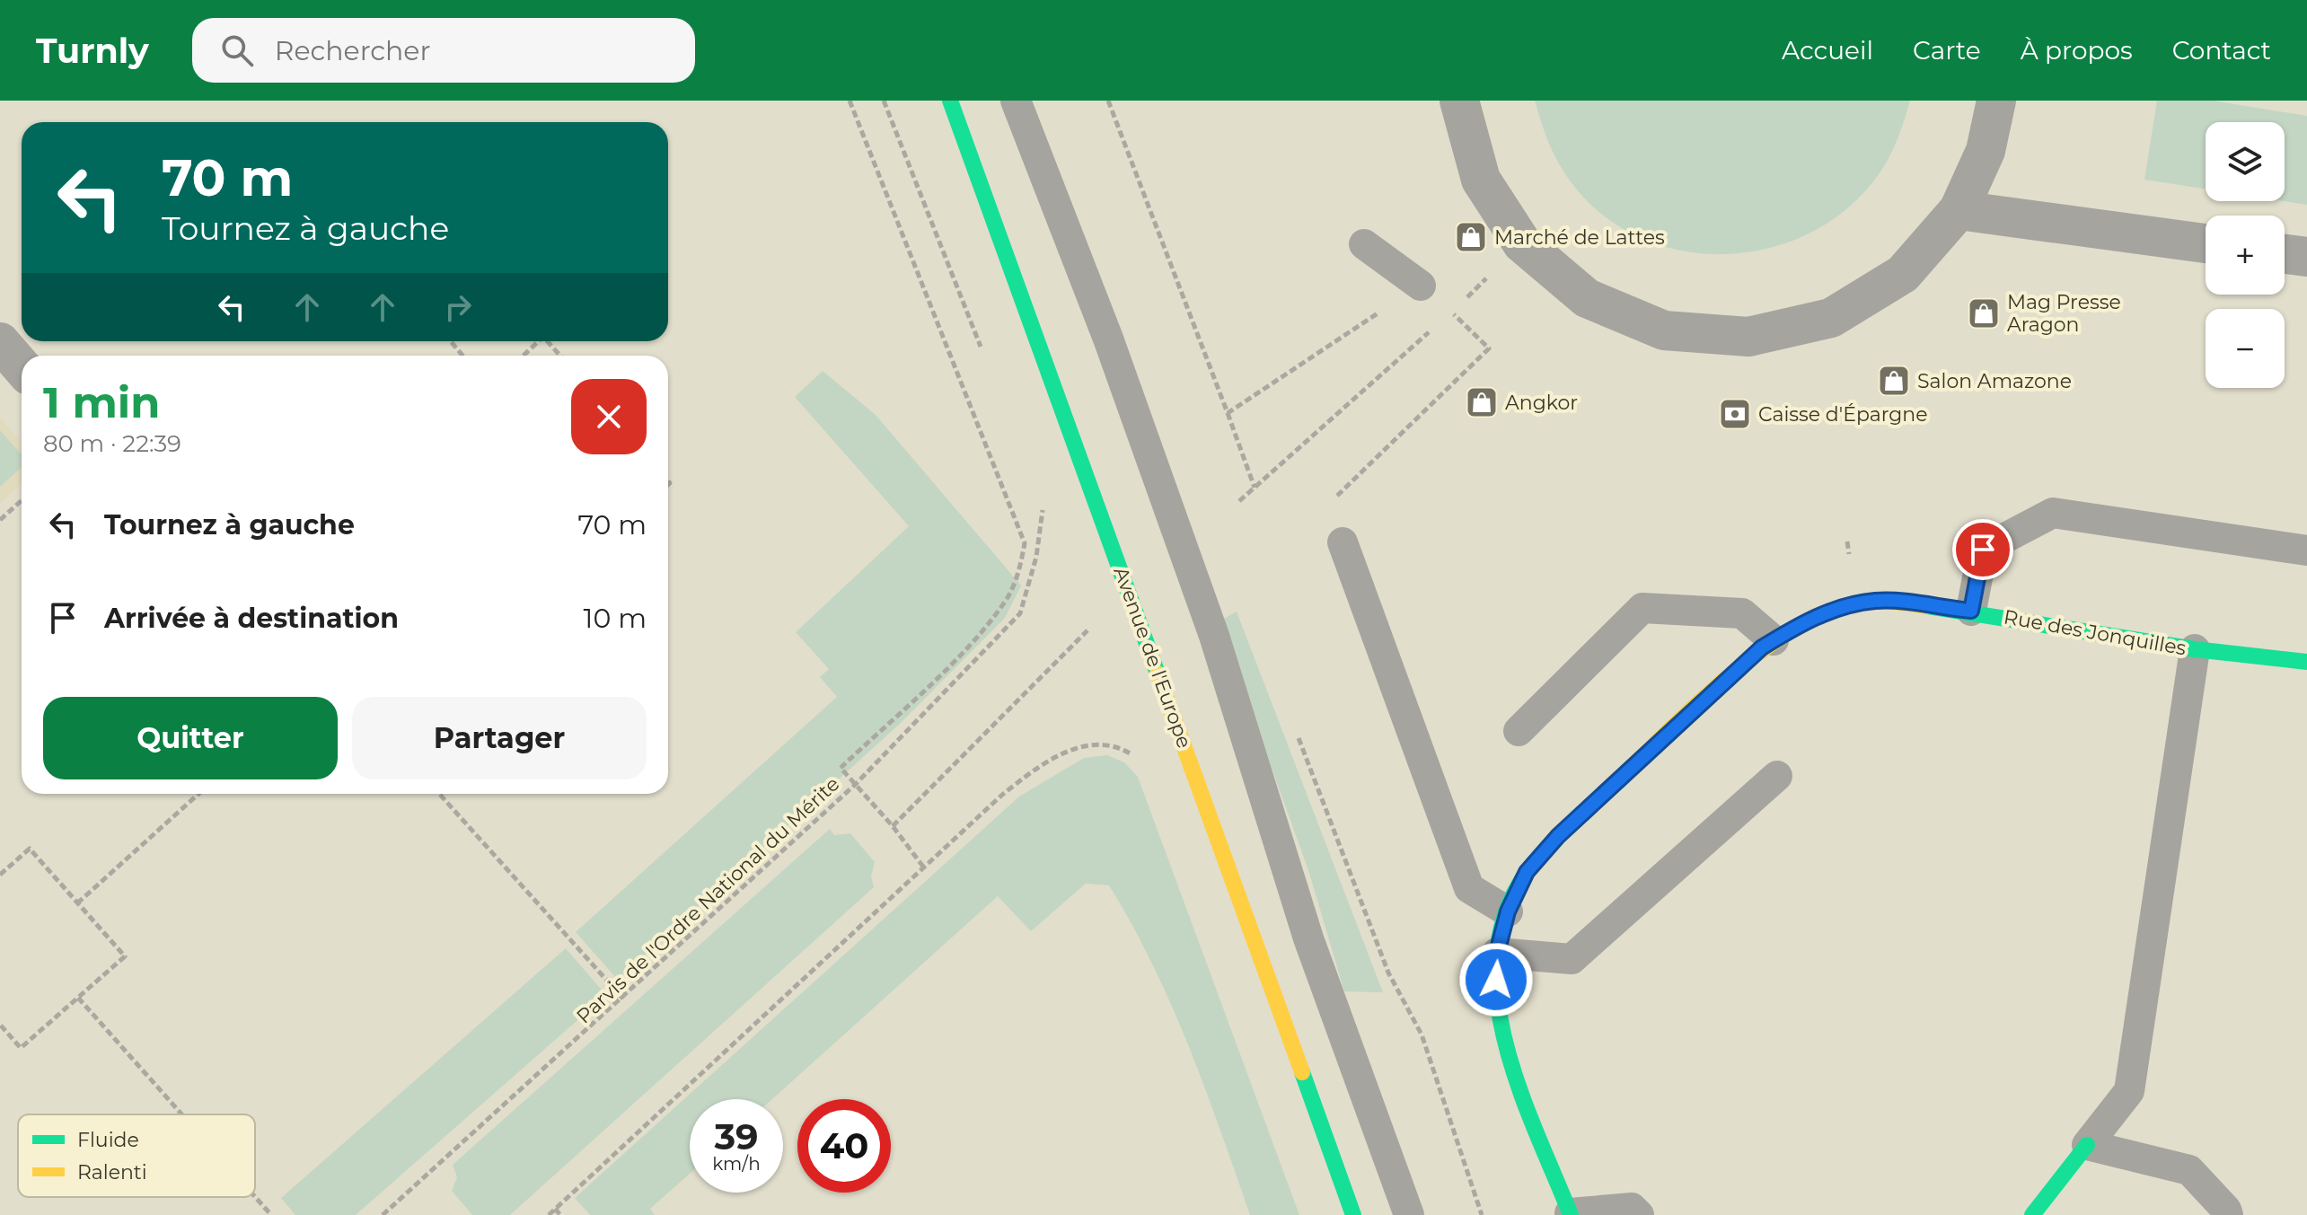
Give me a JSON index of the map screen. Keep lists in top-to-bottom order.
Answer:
{
  "streets": {
    "street": ["Rue des Jonquilles", "Avenue de l'Europe"],
    "path": ["Parvis de l'Ordre National du Mérite"]
  },
  "places": {
    "shop": [
      "Marché de Lattes",
      "Mag Presse Aragon",
      "Salon Amazone",
      "Angkor"
    ],
    "bank": ["Caisse d'Épargne"]
  },
  "legend": ["Fluide", "Ralenti"],
  "page": {
    "header": "Turnly",
    "search": "Rechercher",
    "nav": [
      "Accueil",
      "Carte",
      "À propos",
      "Contact"
    ],
    "map_buttons": ["+", "−"],
    "turn": ["70 m", "Tournez à gauche"],
    "heading": ["1 min", "80 m · 22:39"],
    "list": [
      {
        "name": "Tournez à gauche",
        "value": "70 m"
      },
      {
        "name": "Arrivée à destination",
        "value": "10 m"
      }
    ],
    "buttons": ["Quitter", "Partager"],
    "speed": "39 km/h",
    "limit": "40"
  }
}
